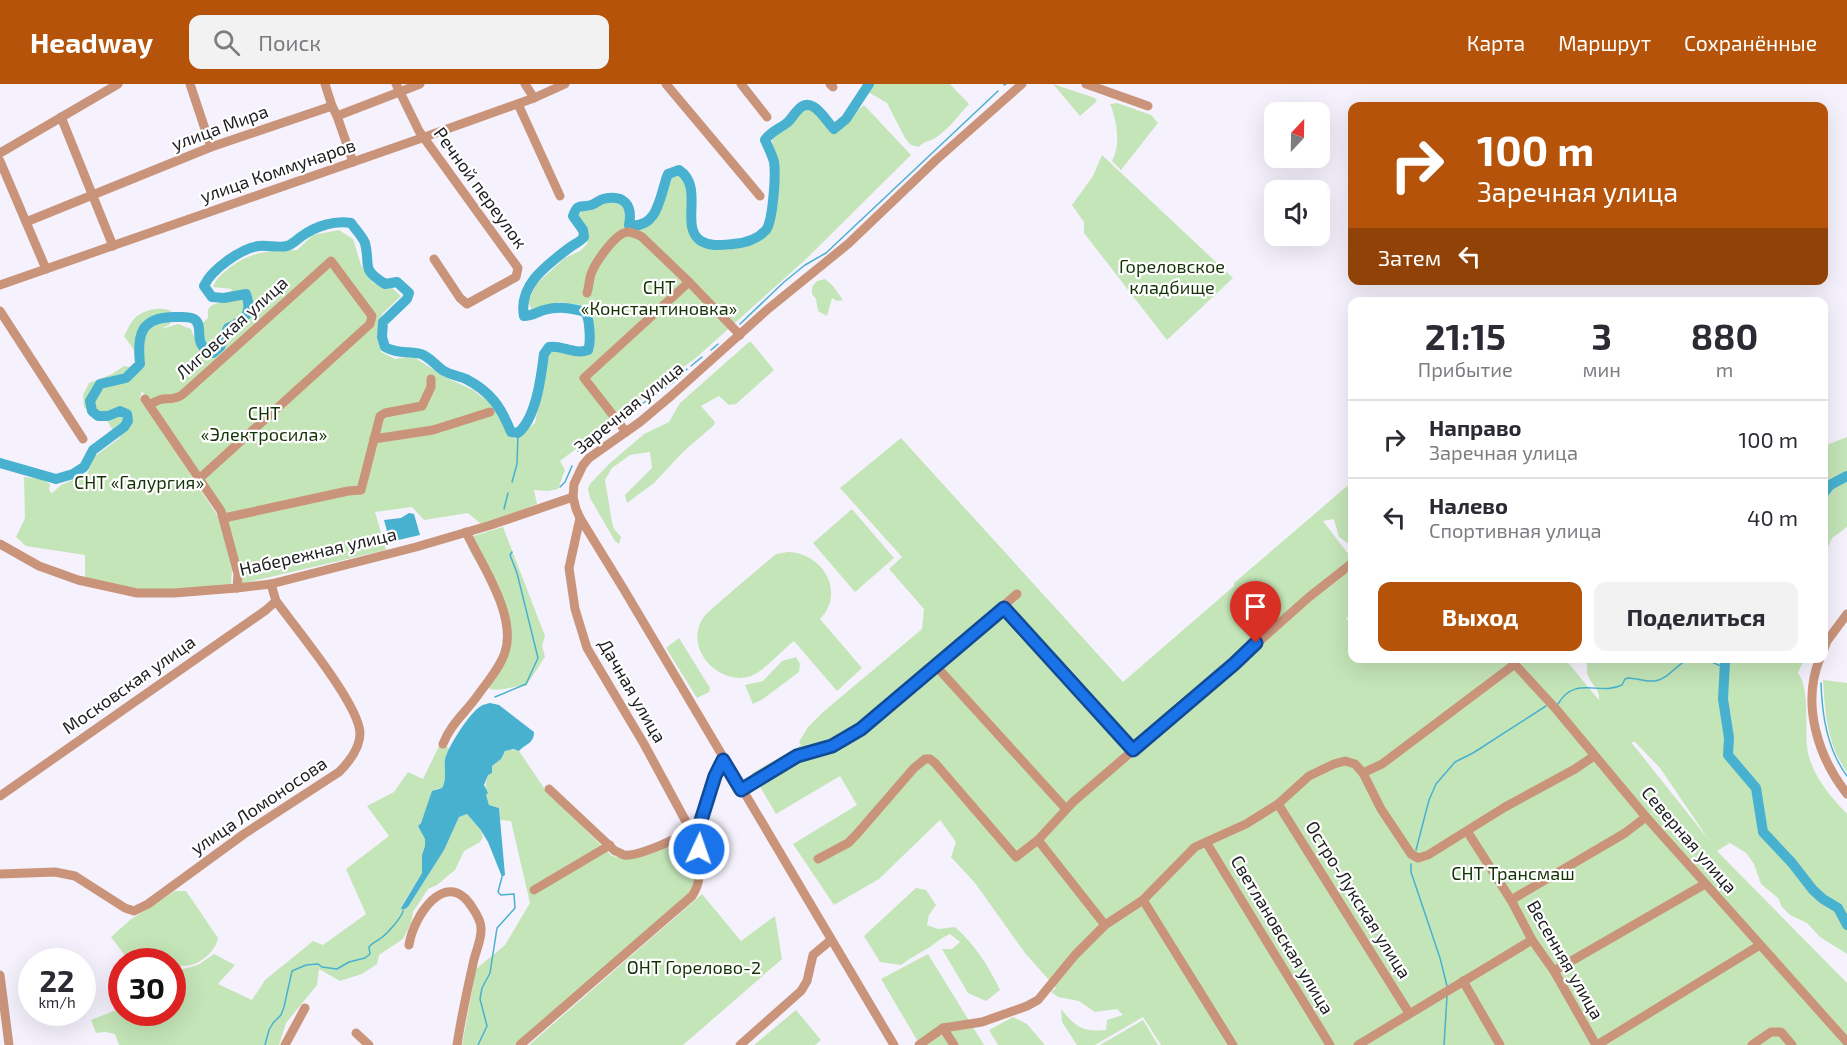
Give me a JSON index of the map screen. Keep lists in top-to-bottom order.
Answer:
{
  "streets": {
    "street": [
      "улица Мира",
      "улица Коммунаров",
      "Речной переулок",
      "Лиговская улица",
      "Заречная улица",
      "Набережная улица",
      "Московская улица",
      "Дачная улица",
      "улица Ломоносова",
      "Северная улица",
      "Остро-Лукская улица",
      "Светлановская улица",
      "Весенняя улица"
    ]
  },
  "crossings": [
    ["улица Коммунаров", "Речной переулок"],
    ["Заречная улица", "Набережная улица"],
    ["Набережная улица", "улица Ломоносова"],
    ["Московская улица", "улица Ломоносова"]
  ],
  "parks": [
    "Гореловское кладбище",
    "СНТ «Константиновка»",
    "СНТ «Электросила»",
    "СНТ «Галургия»",
    "СНТ Трансмаш",
    "ОНТ Горелово-2"
  ],
  "north": "top",
  "page": {
    "header": "Headway",
    "search": "Поиск",
    "nav": ["Карта", "Маршрут", "Сохранённые"],
    "turn": ["100 m", "Заречная улица"],
    "then": "Затем",
    "eta": [
      "21:15",
      "Прибытие",
      "3",
      "мин",
      "880",
      "m"
    ],
    "list": [
      {
        "name": "Направо",
        "note": "Заречная улица",
        "value": "100 m"
      },
      {
        "name": "Налево",
        "note": "Спортивная улица",
        "value": "40 m"
      }
    ],
    "buttons": ["Выход", "Поделиться"],
    "speed": "22 km/h",
    "limit": "30"
  }
}
